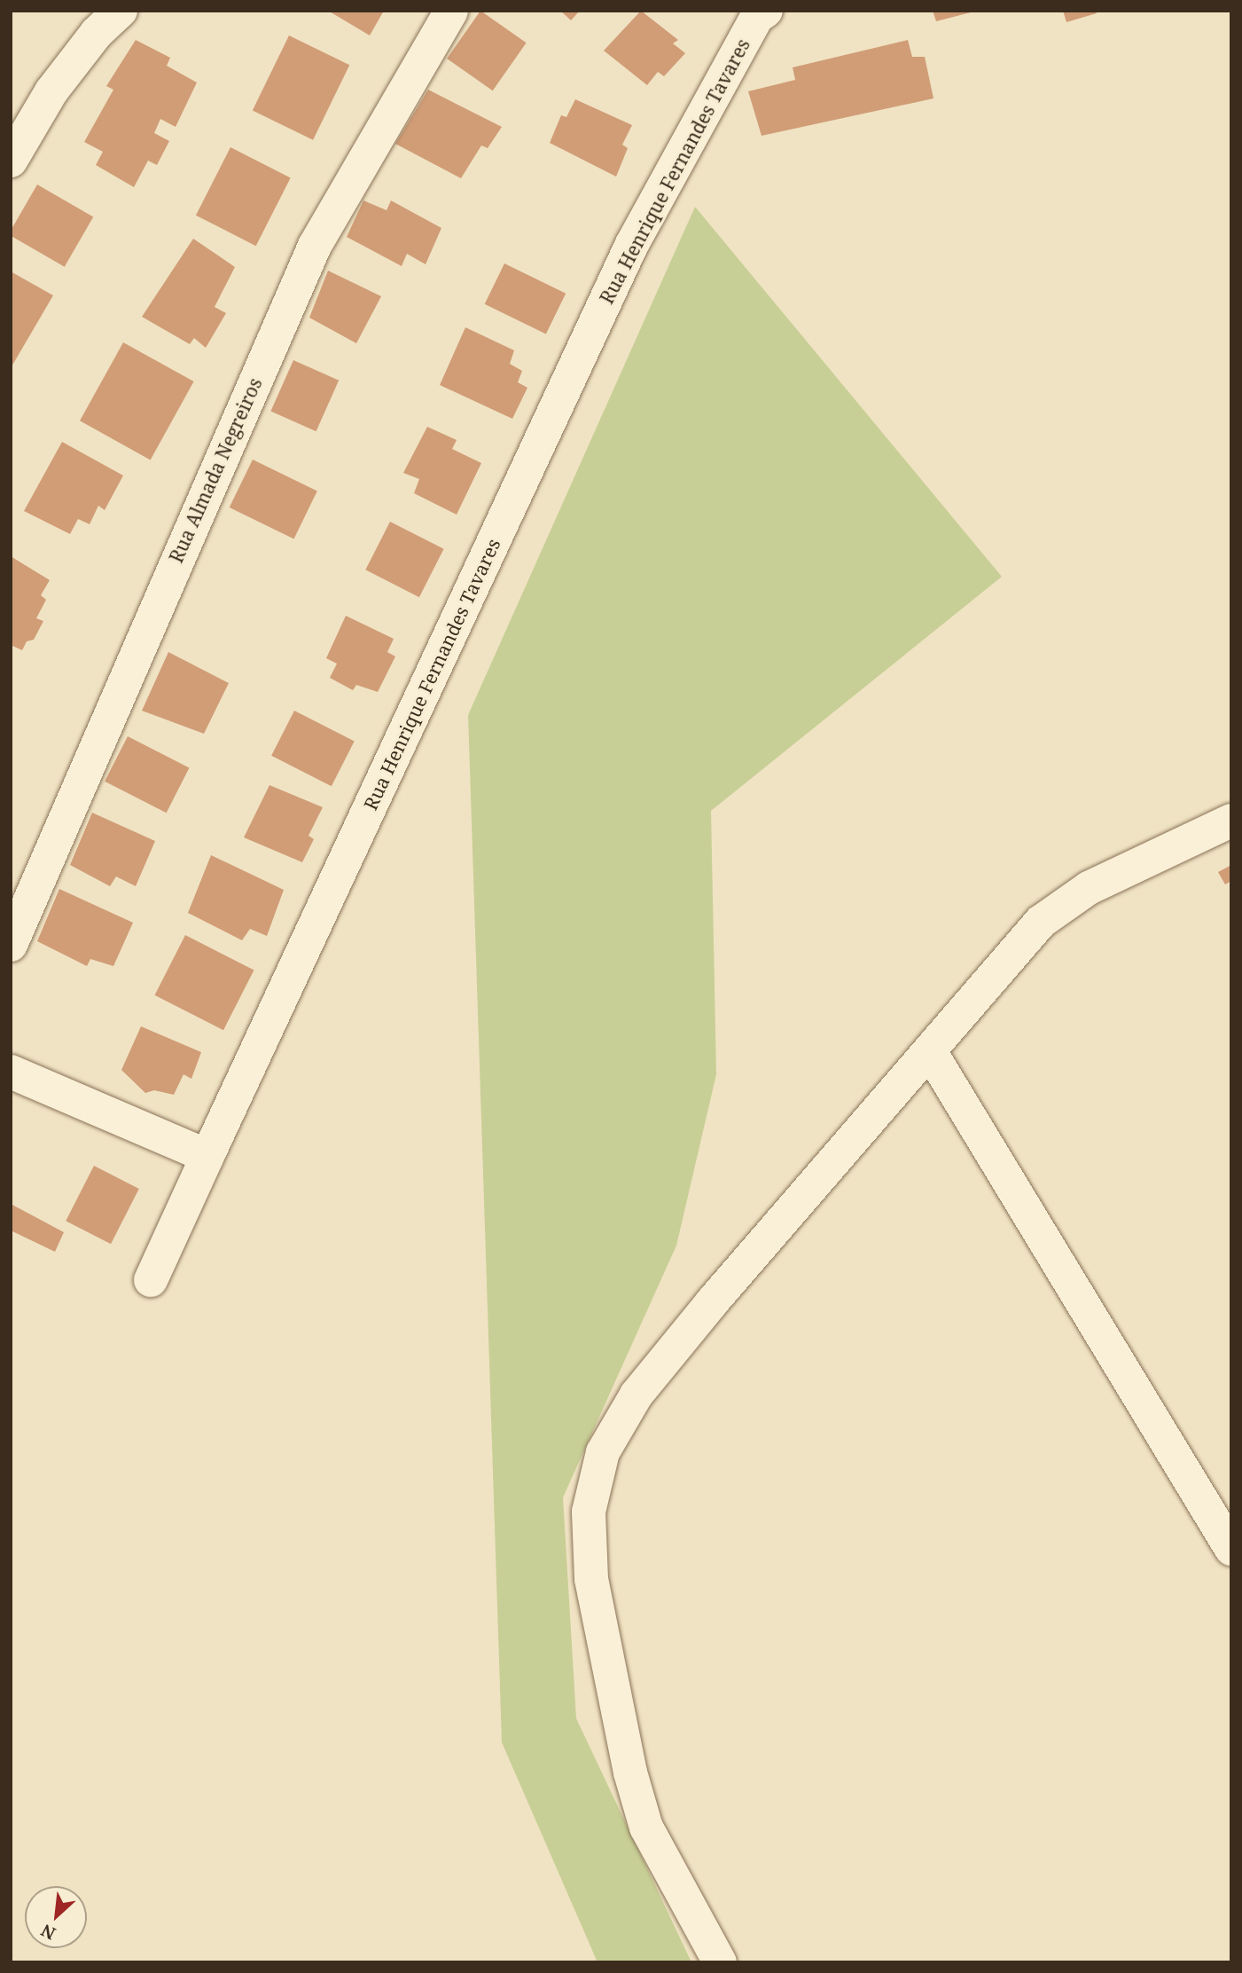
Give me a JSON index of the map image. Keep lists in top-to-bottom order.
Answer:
{
  "streets": {
    "street": ["Rua Henrique Fernandes Tavares", "Rua Almada Negreiros"]
  },
  "north": "bottom left"
}
